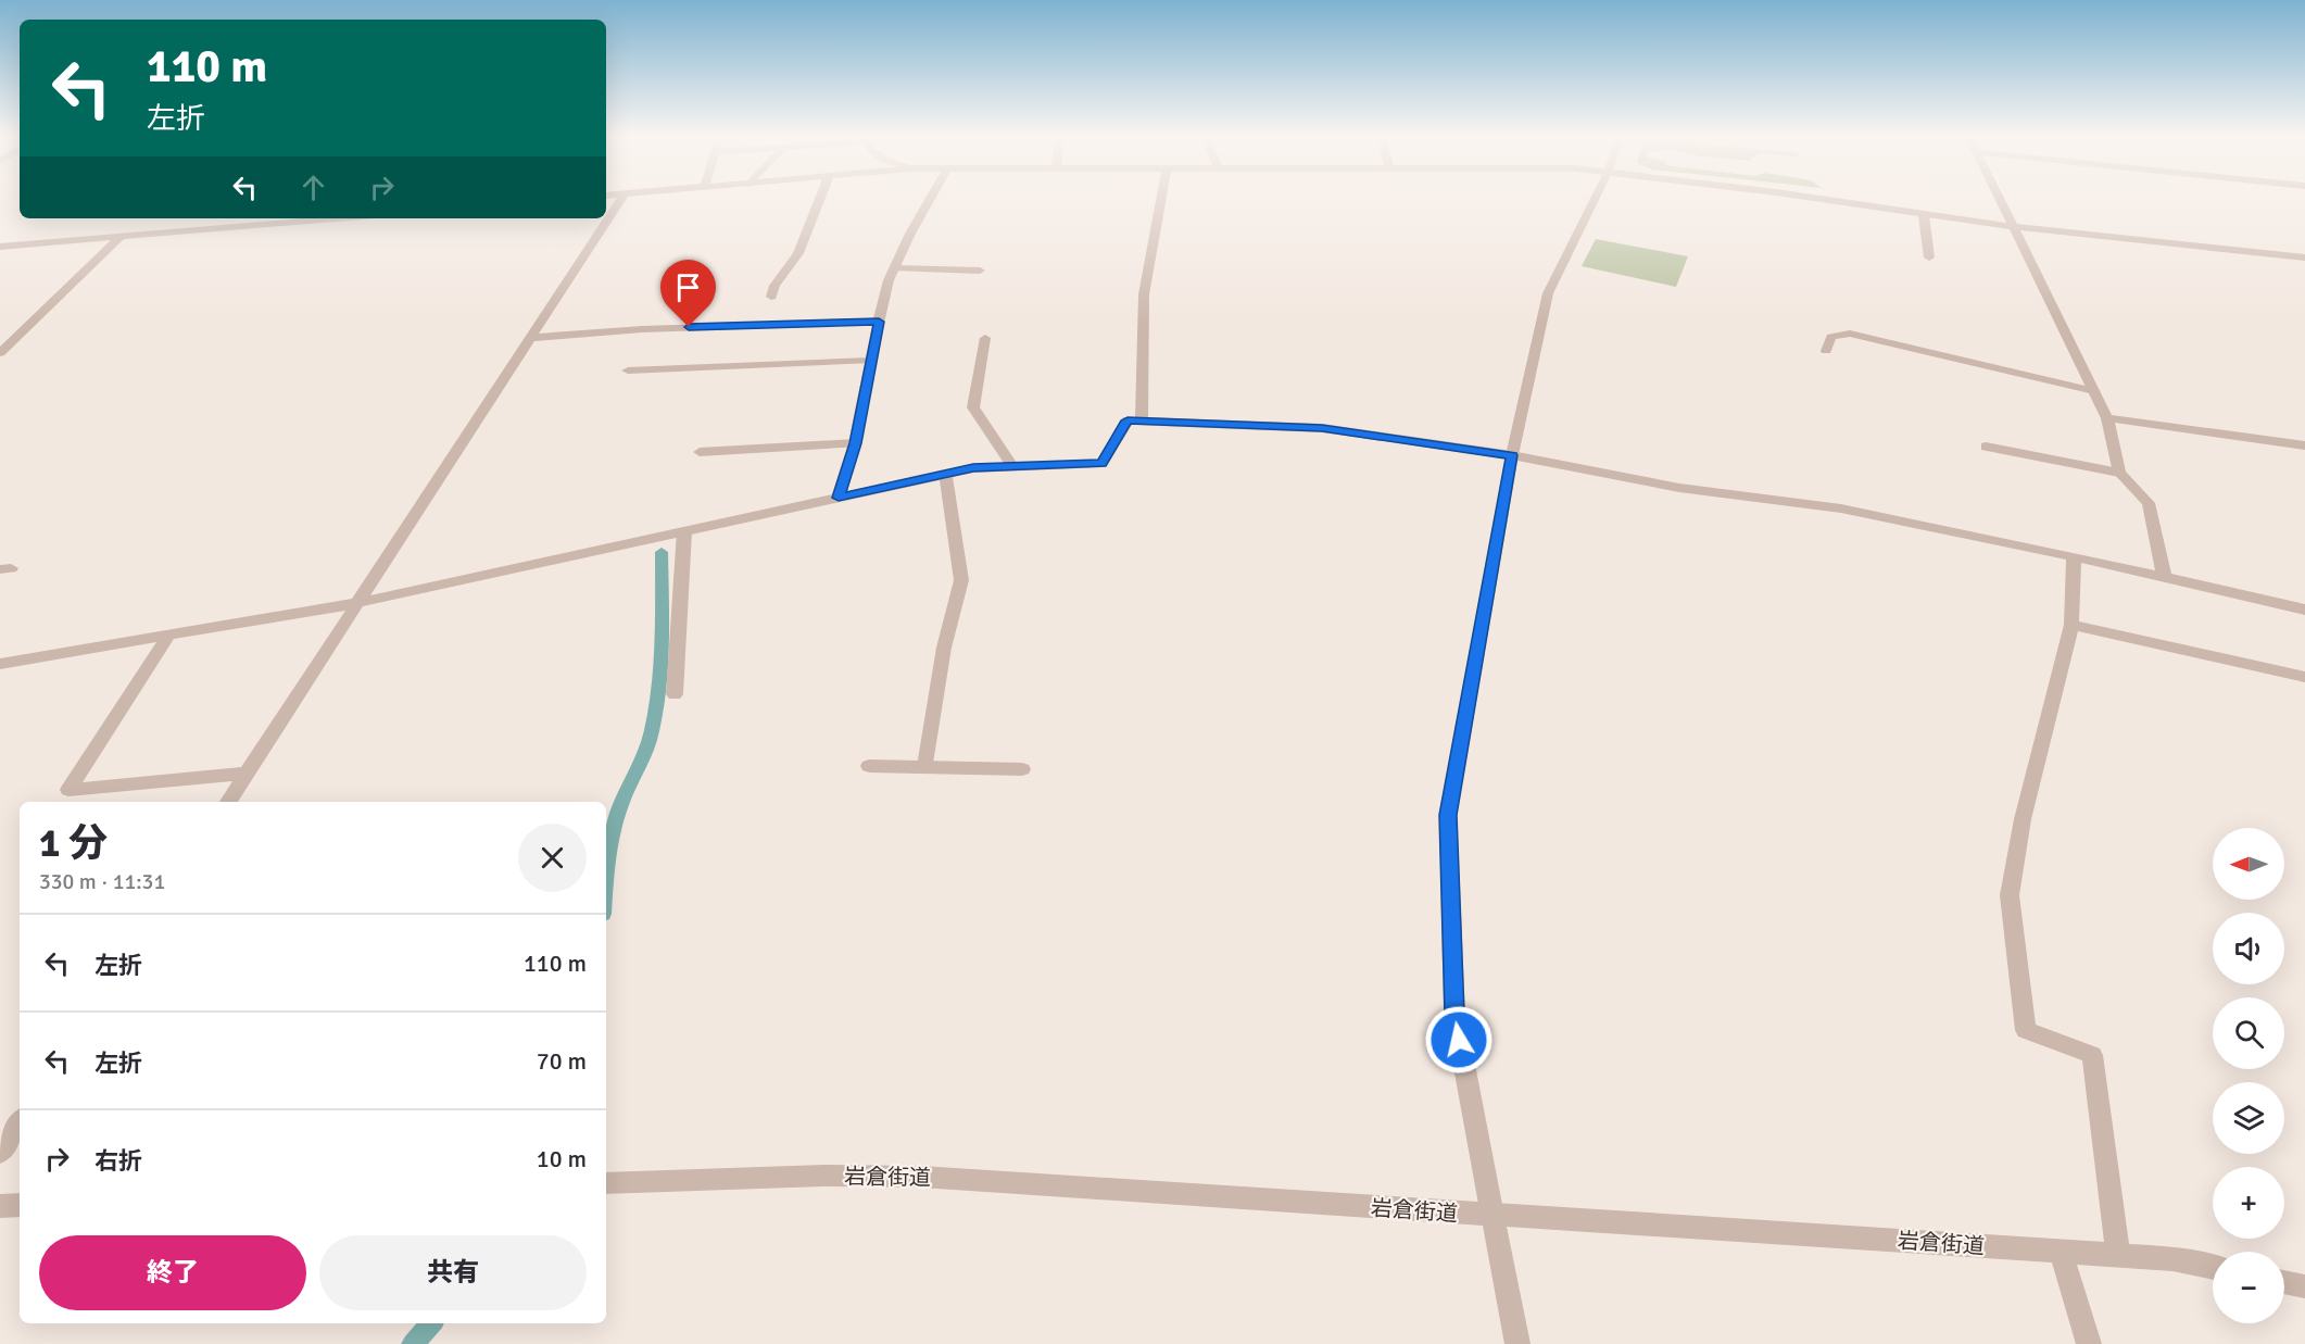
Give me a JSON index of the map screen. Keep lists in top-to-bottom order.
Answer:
{
  "streets": {
    "street": ["岩倉街道"]
  },
  "north": "left",
  "page": {
    "turn": ["110 m", "左折"],
    "heading": ["1 分", "330 m · 11:31"],
    "map_buttons": ["+", "−"],
    "list": [
      {
        "name": "左折",
        "value": "110 m"
      },
      {
        "name": "左折",
        "value": "70 m"
      },
      {
        "name": "右折",
        "value": "10 m"
      }
    ],
    "buttons": ["終了", "共有"]
  }
}
